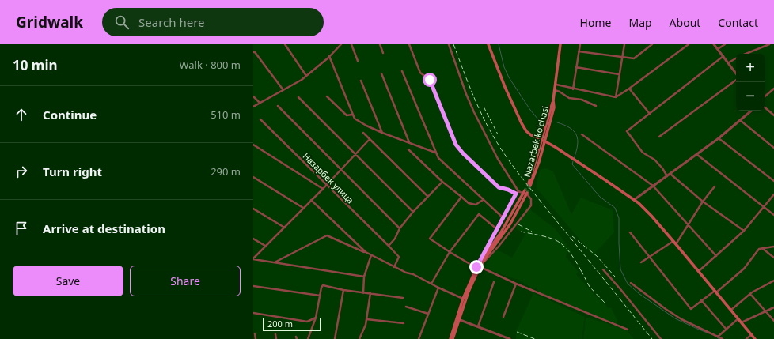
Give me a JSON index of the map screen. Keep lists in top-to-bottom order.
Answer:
{
  "streets": {
    "main road": ["Nazarbek ko'chasi"],
    "street": ["Назарбек улица"]
  },
  "scale_bar": "200 m",
  "page": {
    "header": "Gridwalk",
    "search": "Search here",
    "nav": [
      "Home",
      "Map",
      "About",
      "Contact"
    ],
    "heading": ["10 min", "Walk · 800 m"],
    "map_buttons": ["+", "−"],
    "list": [
      ["Continue", "510 m"],
      ["Turn right", "290 m"],
      "Arrive at destination"
    ],
    "buttons": ["Save", "Share"],
    "scale": "200 m"
  }
}
